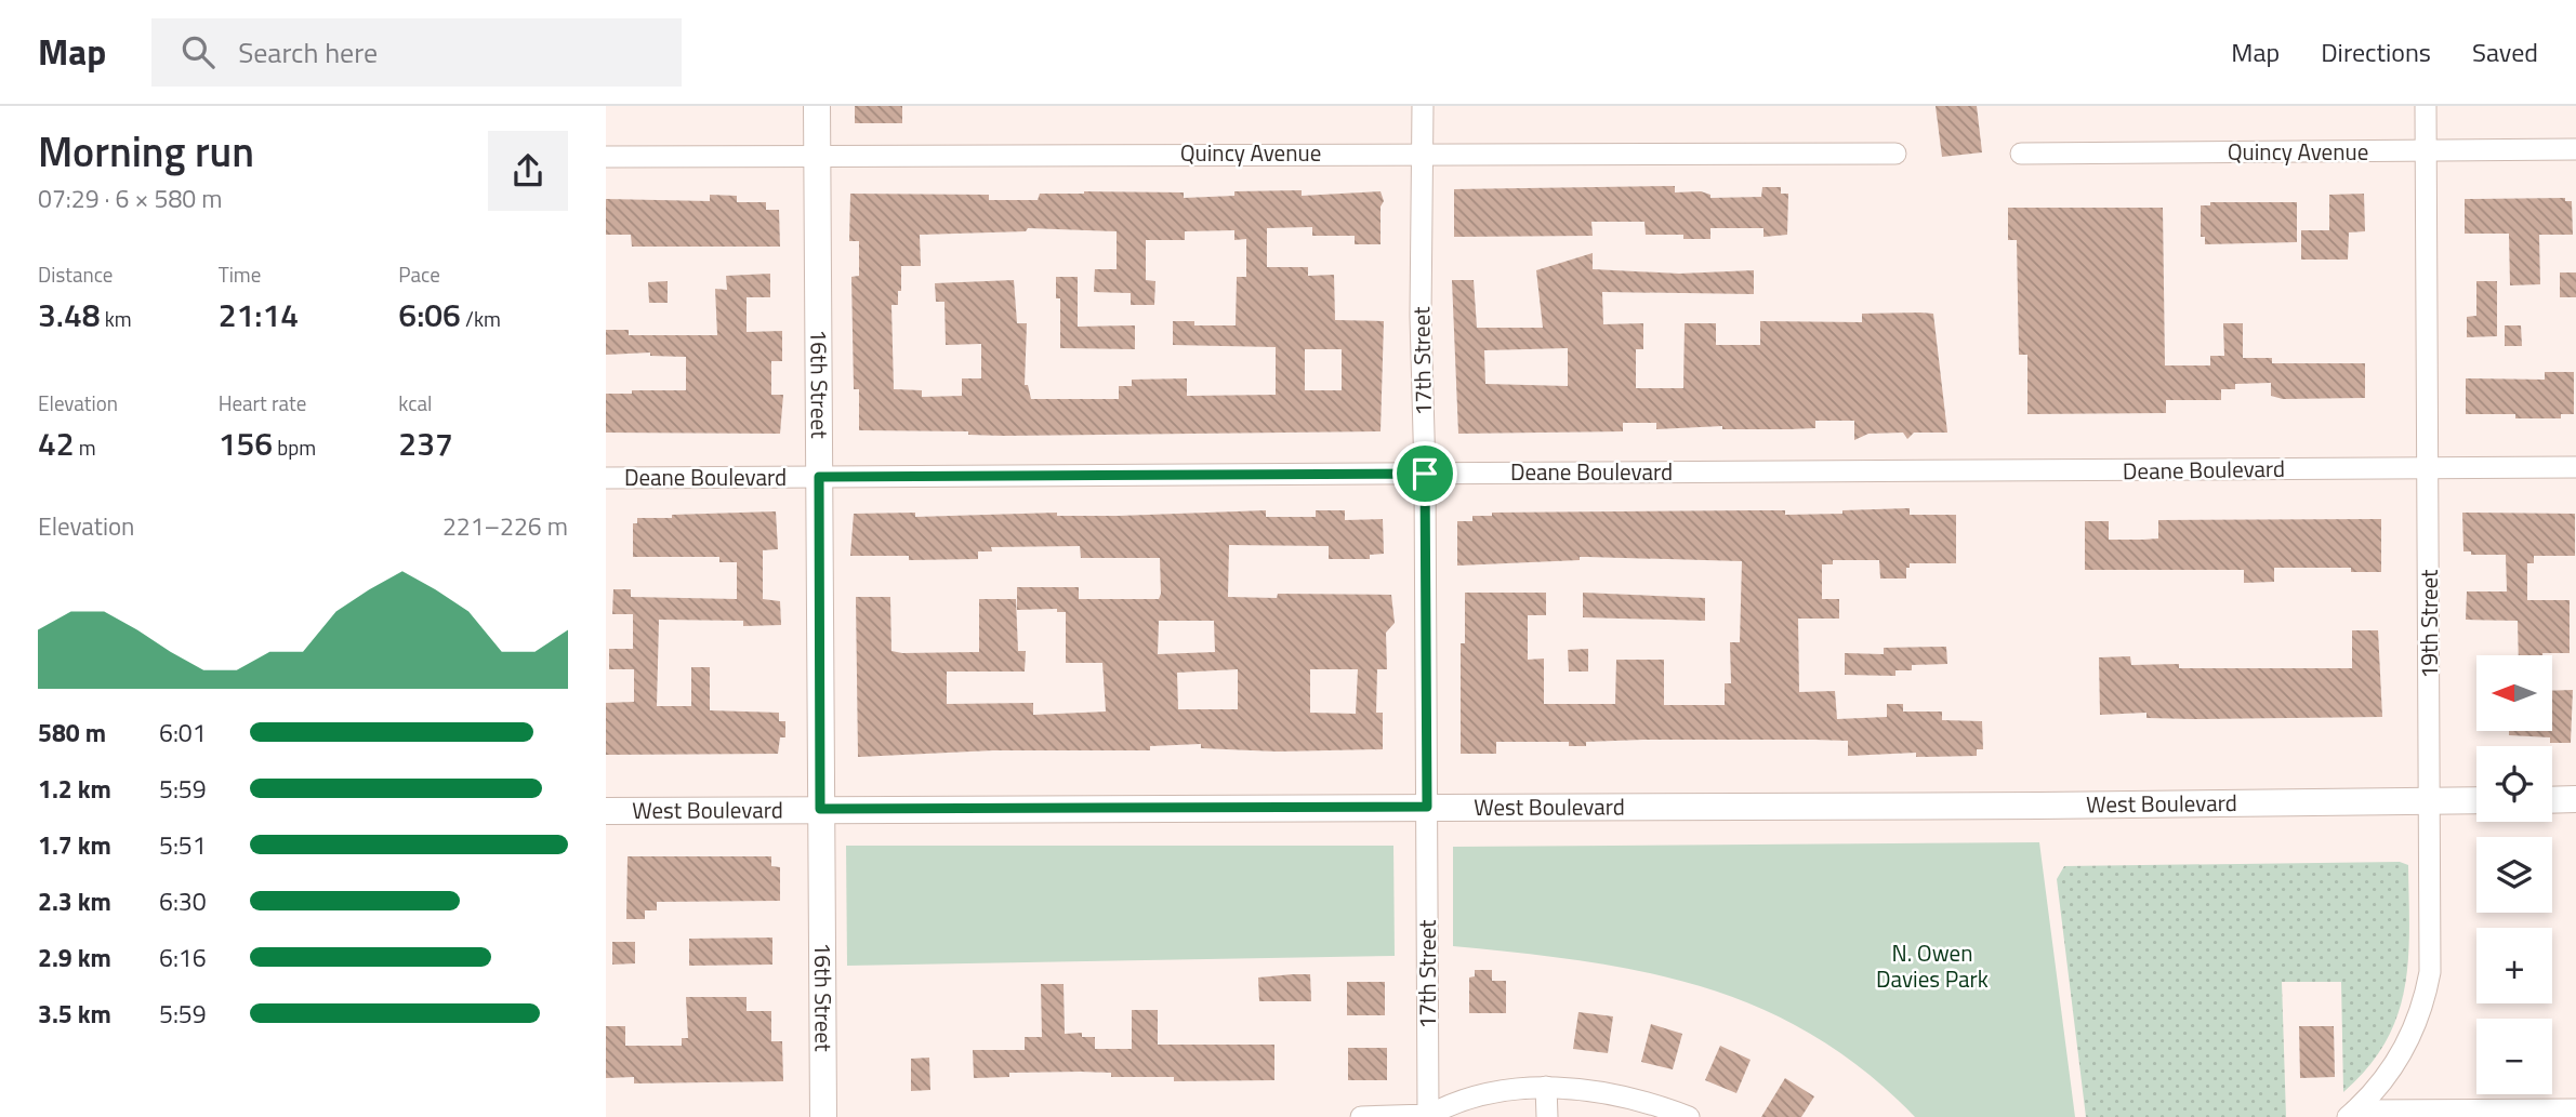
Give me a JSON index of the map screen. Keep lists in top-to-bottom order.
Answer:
{
  "streets": {
    "street": [
      "Quincy Avenue",
      "17th Street",
      "16th Street",
      "Deane Boulevard",
      "19th Street",
      "West Boulevard"
    ]
  },
  "crossings": [
    ["Quincy Avenue", "17th Street"],
    ["Quincy Avenue", "16th Street"],
    ["Quincy Avenue", "19th Street"],
    ["17th Street", "Deane Boulevard"],
    ["17th Street", "West Boulevard"],
    ["16th Street", "Deane Boulevard"],
    ["16th Street", "West Boulevard"],
    ["Deane Boulevard", "19th Street"],
    ["19th Street", "West Boulevard"]
  ],
  "parks": ["N. Owen Davies Park"],
  "north": "left",
  "page": {
    "header": "Map",
    "search": "Search here",
    "nav": ["Map", "Directions", "Saved"],
    "heading": ["Morning run", "07:29 · 6 × 580 m"],
    "stats": [
      ["Distance", "3.48 km"],
      ["Time", "21:14"],
      ["Pace", "6:06 /km"],
      ["Elevation", "42 m"],
      ["Heart rate", "156 bpm"],
      ["kcal", "237"]
    ],
    "chart": ["Elevation", "221–226 m"],
    "map_buttons": ["+", "−"],
    "list": [
      {
        "name": "580 m",
        "note": "6:01"
      },
      {
        "name": "1.2 km",
        "note": "5:59"
      },
      {
        "name": "1.7 km",
        "note": "5:51"
      },
      {
        "name": "2.3 km",
        "note": "6:30"
      },
      {
        "name": "2.9 km",
        "note": "6:16"
      },
      {
        "name": "3.5 km",
        "note": "5:59"
      }
    ]
  }
}
